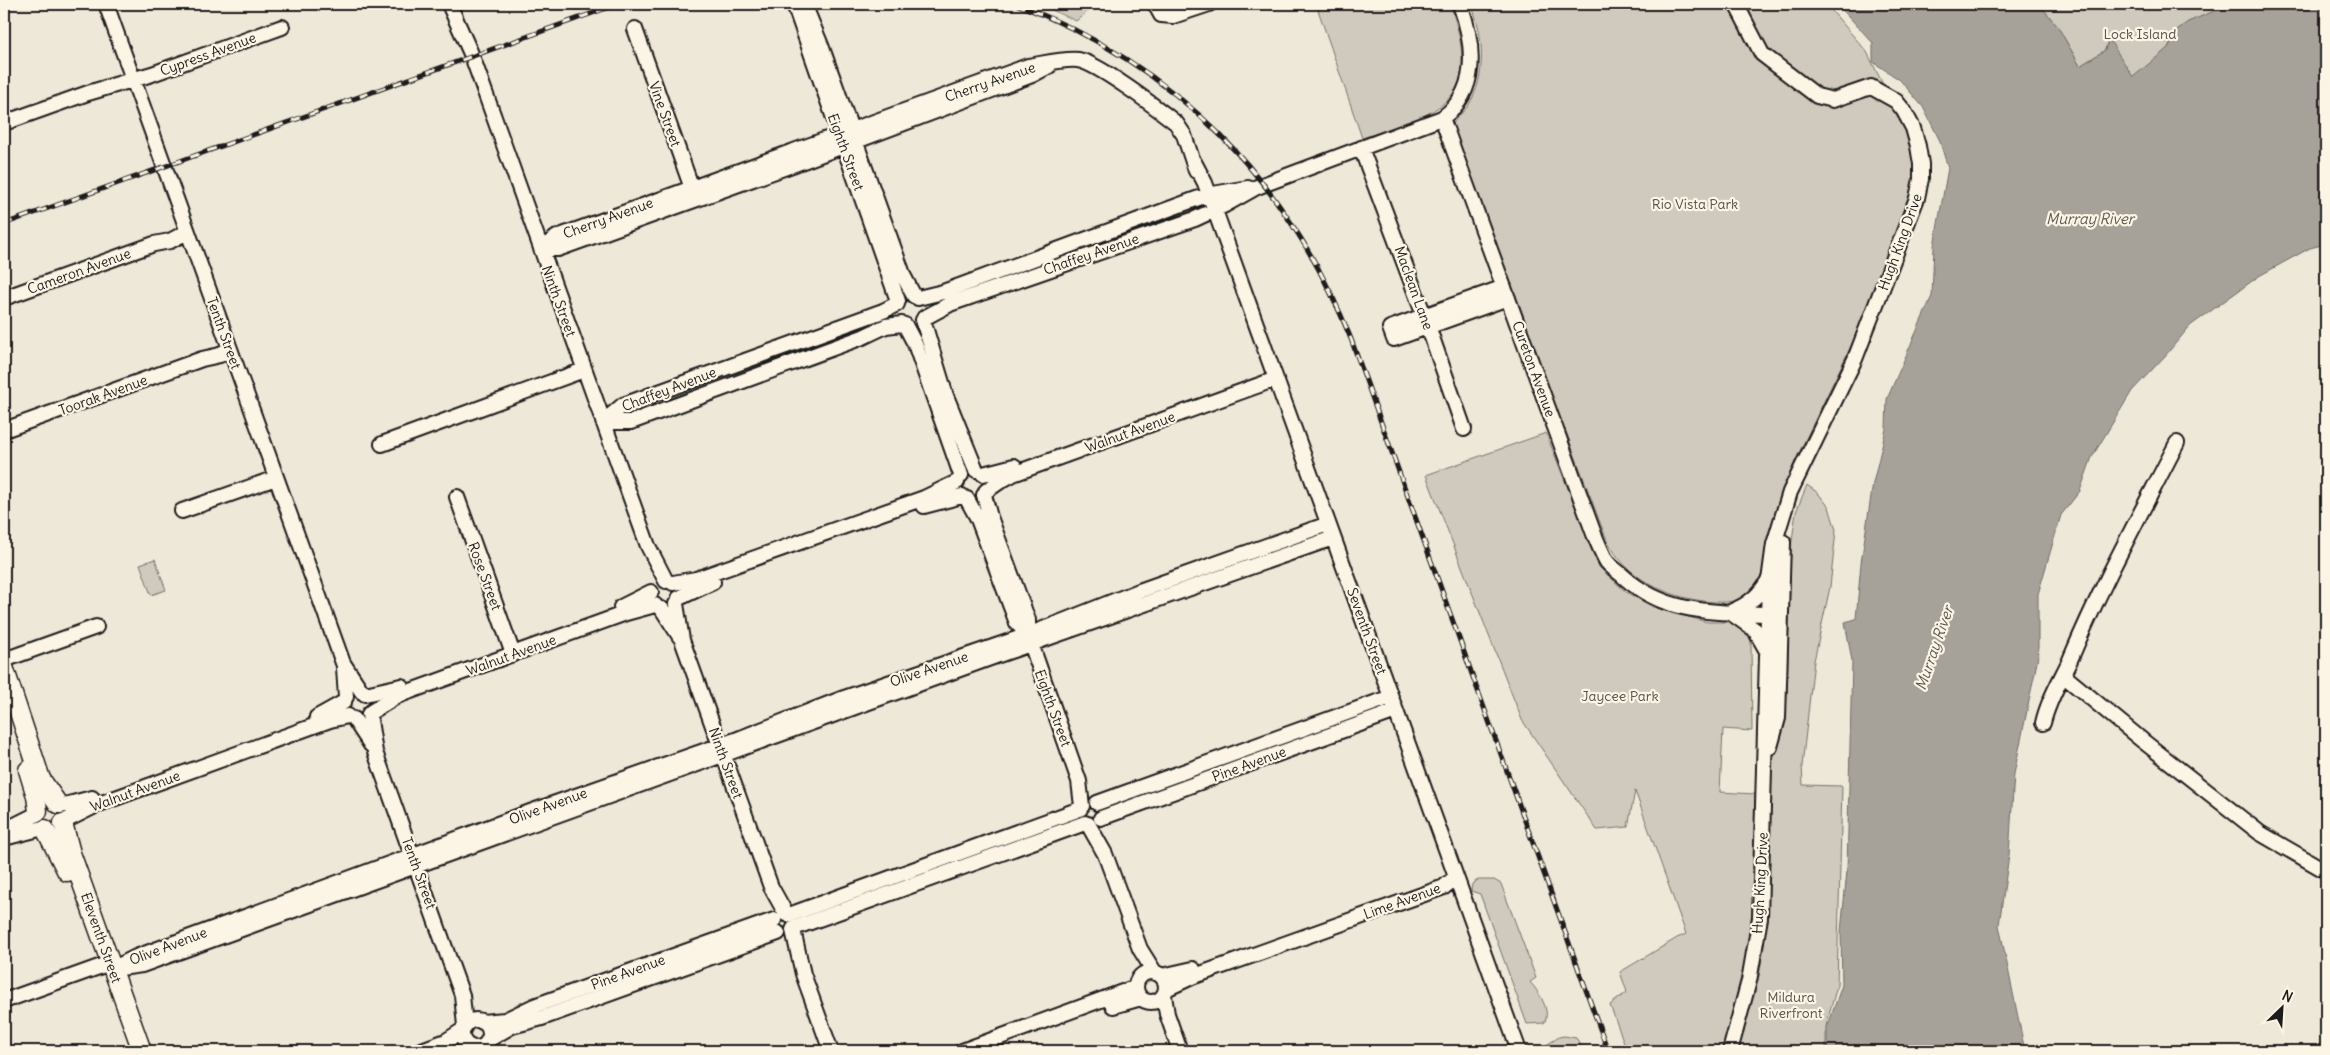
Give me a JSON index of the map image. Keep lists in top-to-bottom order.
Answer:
{
  "streets": {
    "main road": ["Eleventh Street"],
    "street": [
      "Cypress Avenue",
      "Cherry Avenue",
      "Vine Street",
      "Eighth Street",
      "Hugh King Drive",
      "Chaffey Avenue",
      "Cameron Avenue",
      "Maclean Lane",
      "Ninth Street",
      "Tenth Street",
      "Cureton Avenue",
      "Toorak Avenue",
      "Walnut Avenue",
      "Rose Street",
      "Seventh Street",
      "Olive Avenue",
      "Pine Avenue",
      "Lime Avenue"
    ]
  },
  "crossings": [
    ["Cypress Avenue", "Tenth Street"],
    ["Cherry Avenue", "Vine Street"],
    ["Cherry Avenue", "Eighth Street"],
    ["Cherry Avenue", "Chaffey Avenue"],
    ["Cherry Avenue", "Ninth Street"],
    ["Eighth Street", "Chaffey Avenue"],
    ["Eighth Street", "Walnut Avenue"],
    ["Eighth Street", "Olive Avenue"],
    ["Eighth Street", "Pine Avenue"],
    ["Hugh King Drive", "Cureton Avenue"],
    ["Chaffey Avenue", "Maclean Lane"],
    ["Chaffey Avenue", "Ninth Street"],
    ["Chaffey Avenue", "Cureton Avenue"],
    ["Chaffey Avenue", "Seventh Street"],
    ["Cameron Avenue", "Tenth Street"],
    ["Ninth Street", "Walnut Avenue"],
    ["Ninth Street", "Olive Avenue"],
    ["Ninth Street", "Pine Avenue"],
    ["Tenth Street", "Toorak Avenue"],
    ["Tenth Street", "Walnut Avenue"],
    ["Tenth Street", "Olive Avenue"],
    ["Tenth Street", "Pine Avenue"],
    ["Walnut Avenue", "Rose Street"],
    ["Walnut Avenue", "Seventh Street"],
    ["Walnut Avenue", "Eleventh Street"],
    ["Seventh Street", "Olive Avenue"],
    ["Seventh Street", "Pine Avenue"],
    ["Seventh Street", "Lime Avenue"],
    ["Olive Avenue", "Eleventh Street"]
  ],
  "water": ["Murray River"],
  "parks": [
    "Lock Island",
    "Rio Vista Park",
    "Jaycee Park",
    "Mildura Riverfront"
  ],
  "north": "top right"
}
